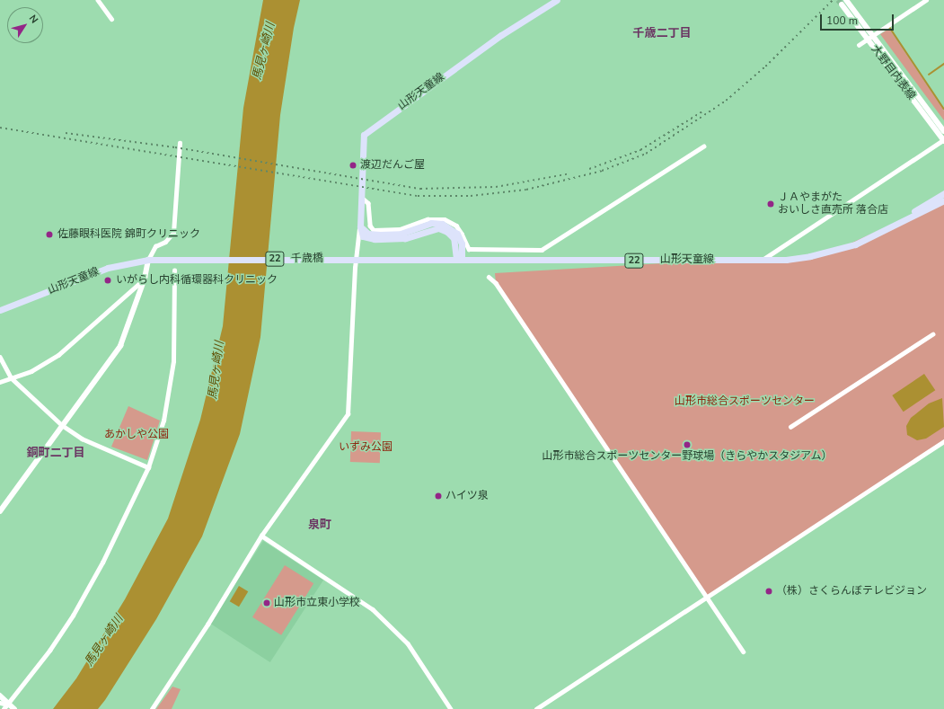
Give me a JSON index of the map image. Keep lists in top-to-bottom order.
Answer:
{
  "streets": {
    "main road": [
      "大野目内表線",
      "山形天童線",
      "22",
      "千歳橋"
    ]
  },
  "crossings": [
    ["山形天童線", "千歳橋"]
  ],
  "districts": ["千歳二丁目", "銅町二丁目", "泉町"],
  "water": ["馬見ヶ崎川"],
  "parks": ["山形市総合スポーツセンター", "あかしや公園", "いずみ公園"],
  "places": [
    "渡辺だんご屋",
    "ＪＡやまがた おいしさ直売所 落合店",
    "佐藤眼科医院 錦町クリニック",
    "いがらし内科循環器科クリニック",
    "山形市総合スポーツセンター野球場（きらやかスタジアム）",
    "ハイツ泉",
    "（株）さくらんぼテレビジョン",
    "山形市立東小学校"
  ],
  "scale_bar": "100 m",
  "north": "top right"
}
